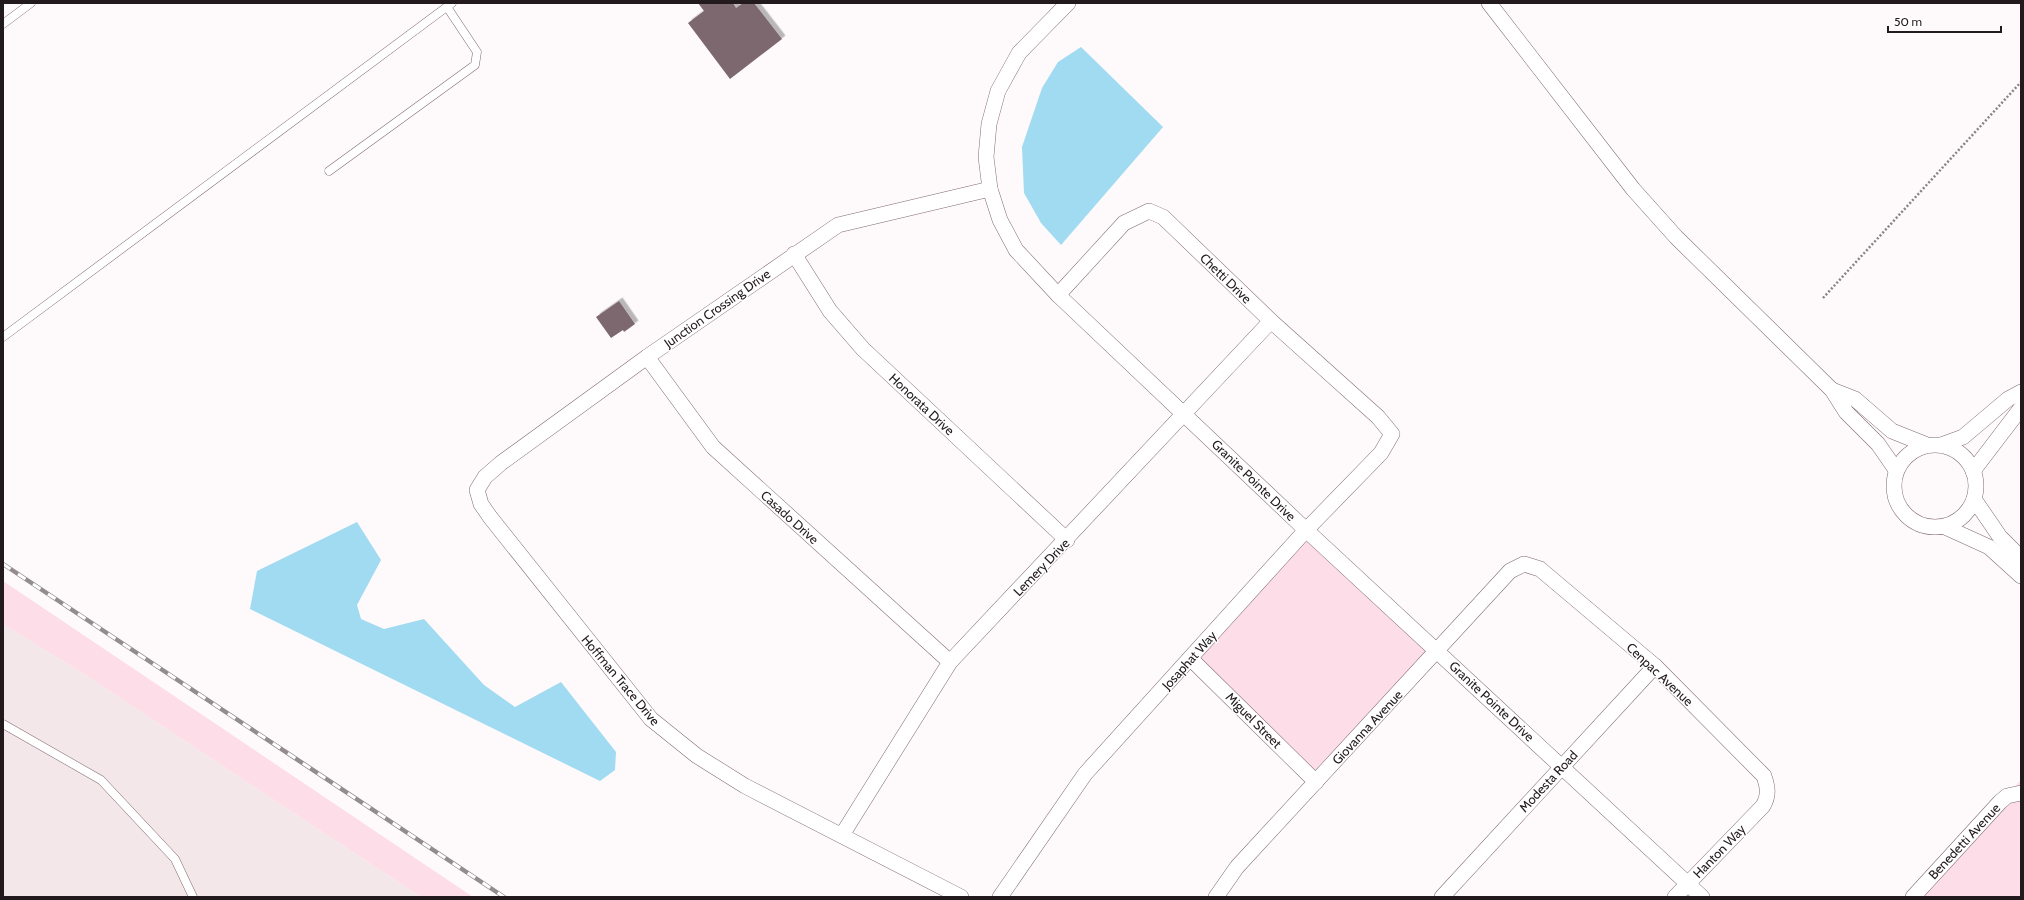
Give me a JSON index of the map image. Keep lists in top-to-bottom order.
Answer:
{
  "streets": {
    "street": [
      "Chetti Drive",
      "Junction Crossing Drive",
      "Honorata Drive",
      "Granite Pointe Drive",
      "Casado Drive",
      "Lemery Drive",
      "Josaphat Way",
      "Cenpac Avenue",
      "Hoffman Trace Drive",
      "Miguel Street",
      "Giovanna Avenue",
      "Modesta Road",
      "Benedetti Avenue",
      "Hanton Way"
    ]
  },
  "crossings": [
    ["Chetti Drive", "Granite Pointe Drive"],
    ["Chetti Drive", "Lemery Drive"],
    ["Chetti Drive", "Josaphat Way"],
    ["Junction Crossing Drive", "Honorata Drive"],
    ["Junction Crossing Drive", "Granite Pointe Drive"],
    ["Junction Crossing Drive", "Casado Drive"],
    ["Junction Crossing Drive", "Hoffman Trace Drive"],
    ["Honorata Drive", "Lemery Drive"],
    ["Granite Pointe Drive", "Lemery Drive"],
    ["Granite Pointe Drive", "Josaphat Way"],
    ["Granite Pointe Drive", "Giovanna Avenue"],
    ["Granite Pointe Drive", "Modesta Road"],
    ["Granite Pointe Drive", "Hanton Way"],
    ["Casado Drive", "Lemery Drive"],
    ["Lemery Drive", "Hoffman Trace Drive"],
    ["Josaphat Way", "Miguel Street"],
    ["Cenpac Avenue", "Giovanna Avenue"],
    ["Cenpac Avenue", "Modesta Road"],
    ["Cenpac Avenue", "Hanton Way"],
    ["Miguel Street", "Giovanna Avenue"]
  ],
  "scale_bar": "50 m"
}
